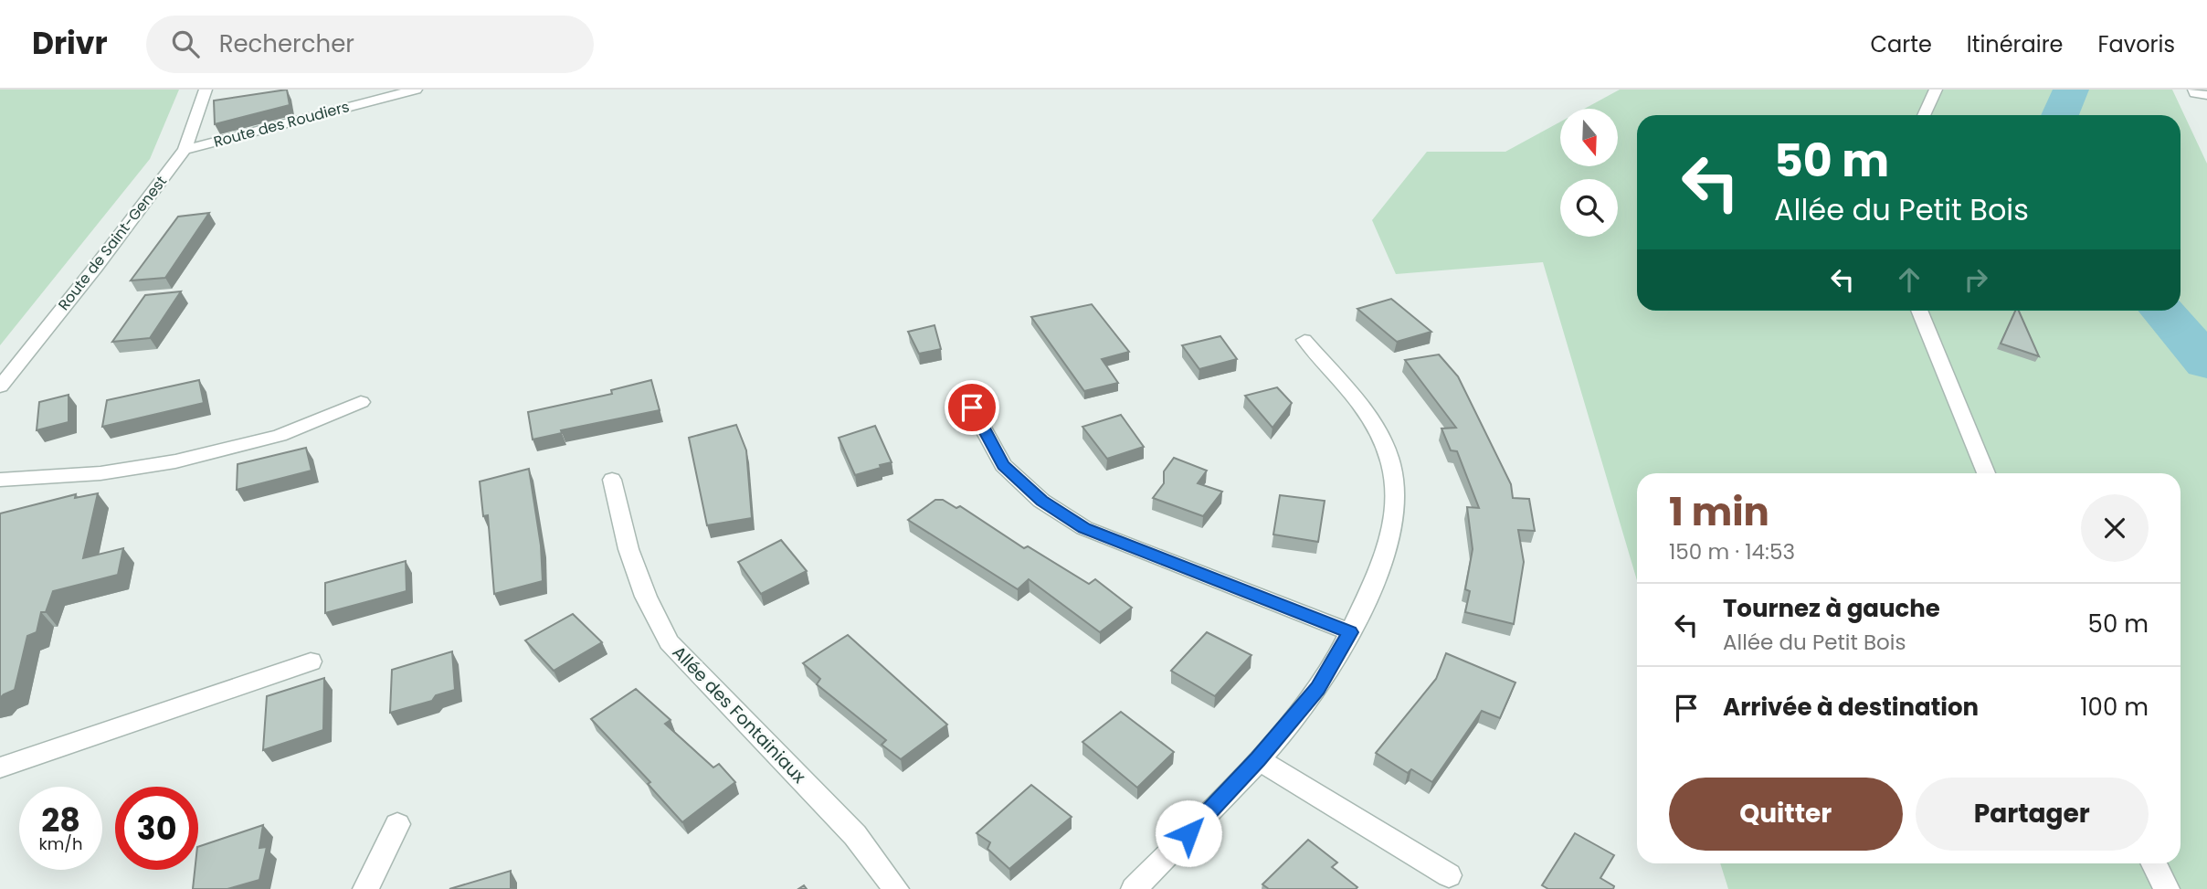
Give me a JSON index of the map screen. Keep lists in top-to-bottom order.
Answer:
{
  "streets": {
    "street": ["Route des Roudiers", "Route de Saint-Genest", "Allée des Fontainiaux"]
  },
  "crossings": [
    ["Route des Roudiers", "Route de Saint-Genest"]
  ],
  "north": "bottom",
  "page": {
    "header": "Drivr",
    "search": "Rechercher",
    "nav": ["Carte", "Itinéraire", "Favoris"],
    "turn": ["50 m", "Allée du Petit Bois"],
    "heading": ["1 min", "150 m · 14:53"],
    "list": [
      {
        "name": "Tournez à gauche",
        "note": "Allée du Petit Bois",
        "value": "50 m"
      },
      {
        "name": "Arrivée à destination",
        "value": "100 m"
      }
    ],
    "buttons": ["Quitter", "Partager"],
    "speed": "28 km/h",
    "limit": "30"
  }
}
